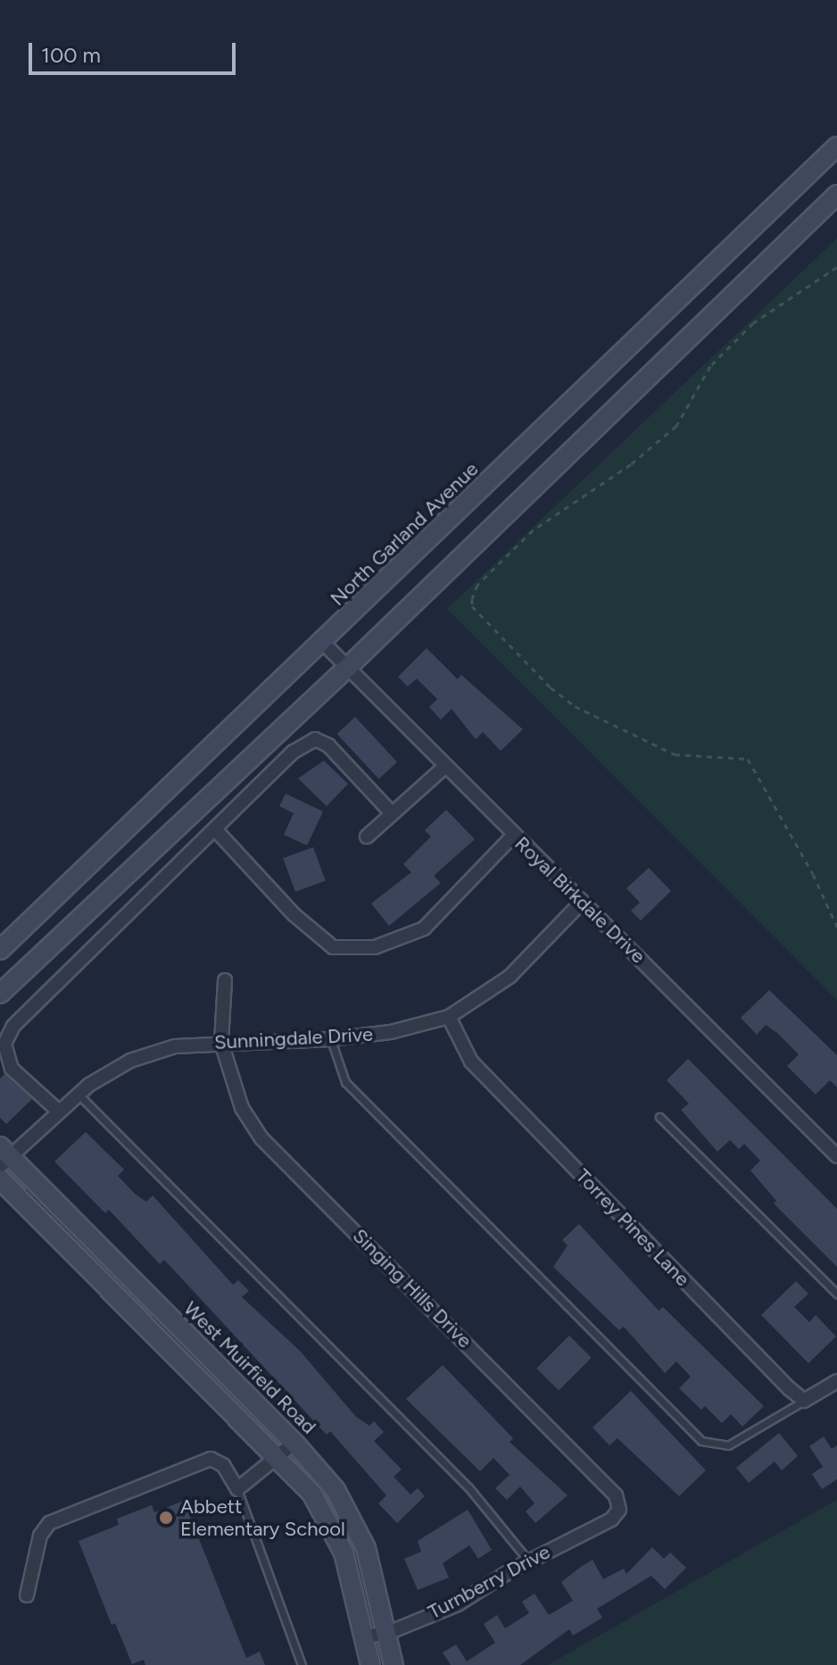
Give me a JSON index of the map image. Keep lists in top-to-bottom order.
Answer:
{
  "streets": {
    "main road": ["North Garland Avenue", "West Muirfield Road"],
    "street": [
      "Royal Birkdale Drive",
      "Sunningdale Drive",
      "Torrey Pines Lane",
      "Singing Hills Drive",
      "Turnberry Drive"
    ]
  },
  "crossings": [
    ["North Garland Avenue", "Royal Birkdale Drive"],
    ["Royal Birkdale Drive", "Sunningdale Drive"],
    ["Sunningdale Drive", "Torrey Pines Lane"],
    ["Sunningdale Drive", "Singing Hills Drive"],
    ["Sunningdale Drive", "West Muirfield Road"],
    ["Singing Hills Drive", "Turnberry Drive"],
    ["West Muirfield Road", "Turnberry Drive"]
  ],
  "places": ["Abbett Elementary School"],
  "scale_bar": "100 m"
}
